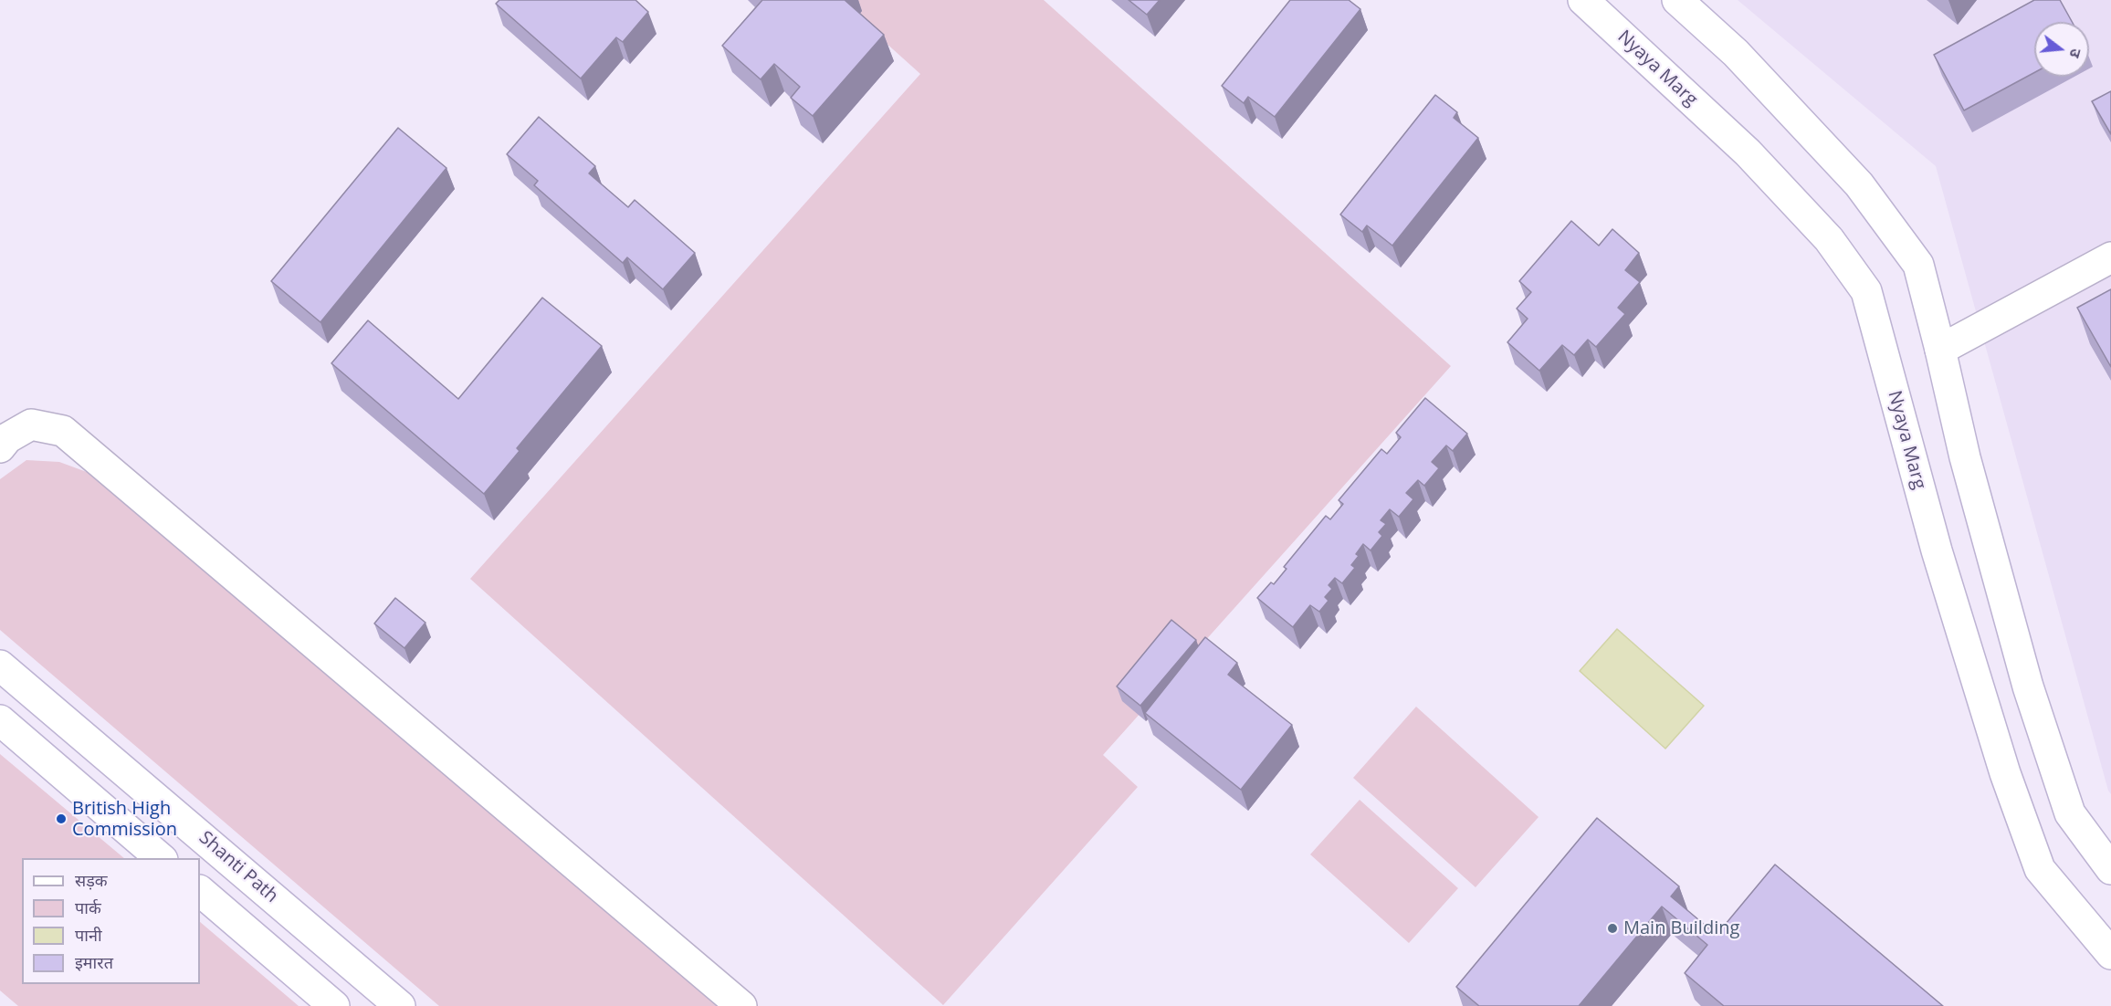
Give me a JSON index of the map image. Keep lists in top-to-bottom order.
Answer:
{
  "streets": {
    "street": ["Nyaya Marg", "Shanti Path"]
  },
  "places": ["British High Commission", "Main Building"],
  "legend": [
    "सड़क",
    "पार्क",
    "पानी",
    "इमारत"
  ],
  "north": "right"
}
